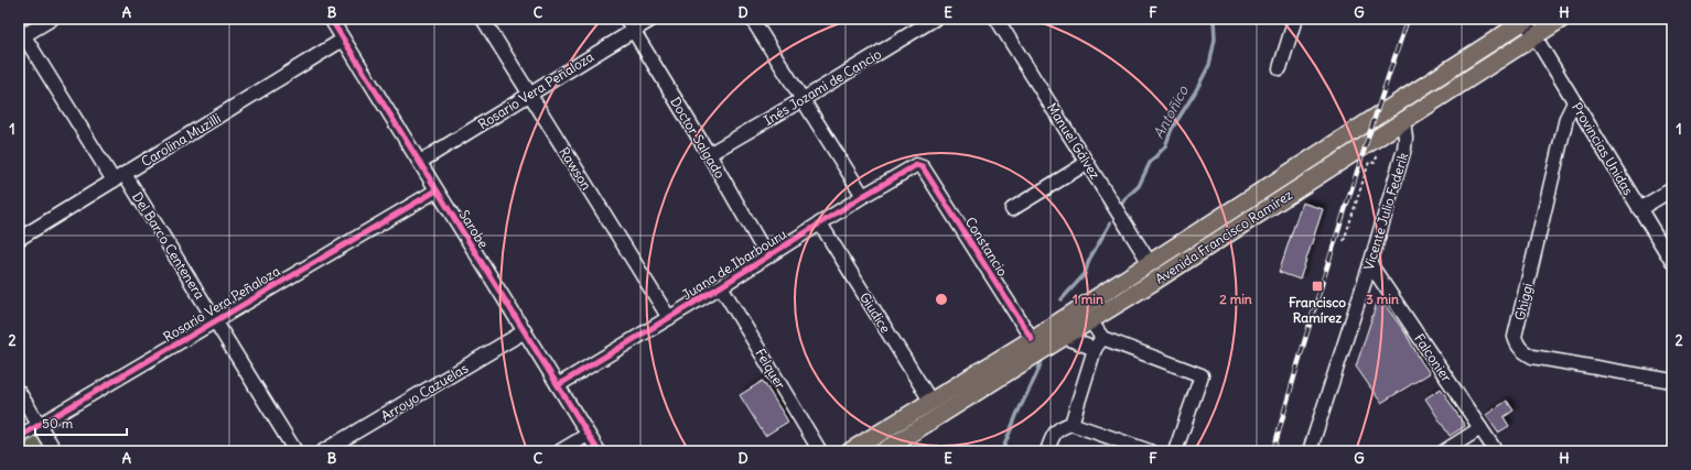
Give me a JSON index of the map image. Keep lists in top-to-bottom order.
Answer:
{
  "streets": {
    "main road": ["Avenida Francisco Ramírez"],
    "street": [
      "Inés Jozami de Cancio",
      "Rosario Vera Peñaloza",
      "Doctor Salgado",
      "Carolina Muzilli",
      "Manuel Gálvez",
      "Provincias Unidas",
      "Rawson",
      "Vicente Julio Federik",
      "Sarobe",
      "Del Barco Centenera",
      "Constancio",
      "Juana de Ibarbouru",
      "Ghiggi",
      "Giudice",
      "Falconier",
      "Felquer",
      "Arroyo Cazuelas"
    ]
  },
  "crossings": [
    ["Inés Jozami de Cancio", "Doctor Salgado"],
    ["Rosario Vera Peñaloza", "Doctor Salgado"],
    ["Rosario Vera Peñaloza", "Rawson"],
    ["Rosario Vera Peñaloza", "Sarobe"],
    ["Rosario Vera Peñaloza", "Del Barco Centenera"],
    ["Doctor Salgado", "Juana de Ibarbouru"],
    ["Carolina Muzilli", "Sarobe"],
    ["Carolina Muzilli", "Del Barco Centenera"],
    ["Manuel Gálvez", "Avenida Francisco Ramírez"],
    ["Provincias Unidas", "Avenida Francisco Ramírez"],
    ["Provincias Unidas", "Ghiggi"],
    ["Rawson", "Juana de Ibarbouru"],
    ["Vicente Julio Federik", "Avenida Francisco Ramírez"],
    ["Vicente Julio Federik", "Falconier"],
    ["Sarobe", "Juana de Ibarbouru"],
    ["Sarobe", "Arroyo Cazuelas"],
    ["Avenida Francisco Ramírez", "Constancio"],
    ["Avenida Francisco Ramírez", "Giudice"],
    ["Constancio", "Juana de Ibarbouru"],
    ["Juana de Ibarbouru", "Giudice"],
    ["Juana de Ibarbouru", "Felquer"]
  ],
  "water": ["Antoñico"],
  "places": {
    "transit": ["Francisco Ramírez"]
  },
  "scale_bar": "50 m",
  "grid": {
    "columns": [
      "A",
      "B",
      "C",
      "D",
      "E",
      "F",
      "G",
      "H"
    ],
    "rows": ["1", "2"]
  },
  "rings": ["1 min", "2 min", "3 min"]
}
